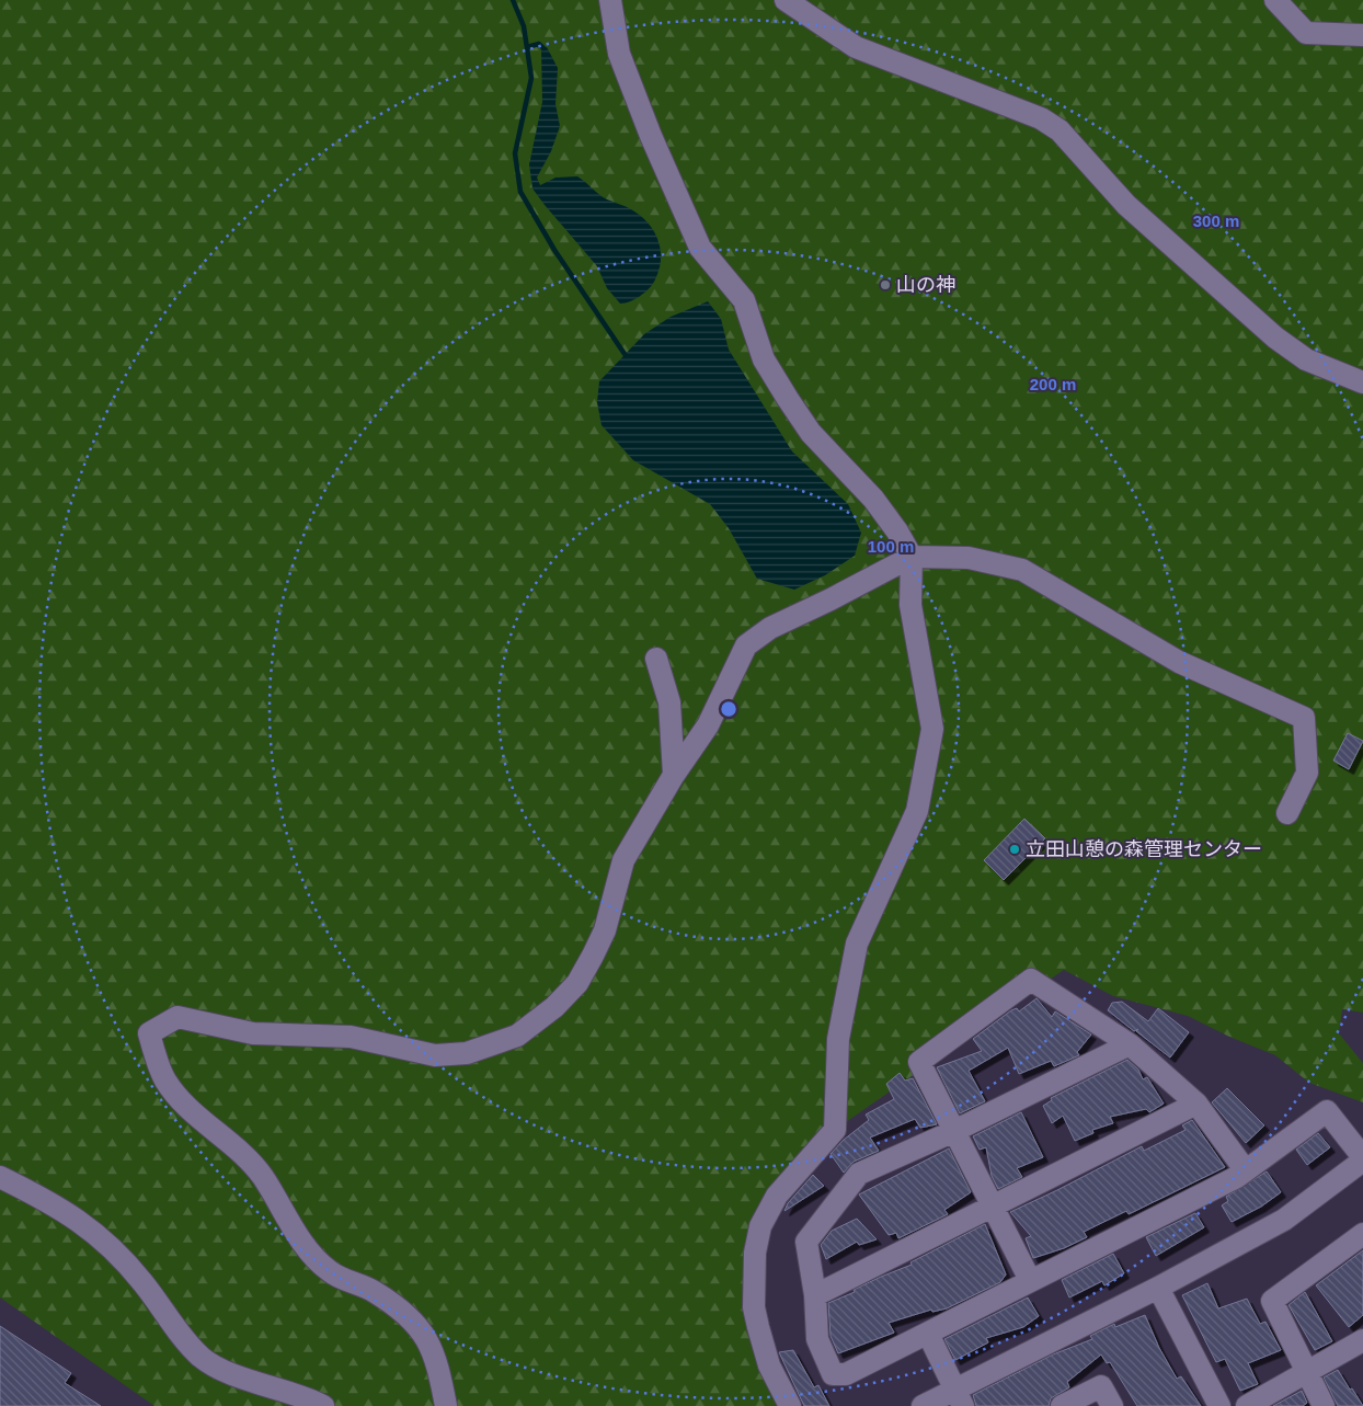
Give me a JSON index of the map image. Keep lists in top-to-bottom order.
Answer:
{
  "places": ["山の神", "立田山憩の森管理センター"],
  "rings": ["300 m", "200 m", "100 m"]
}
